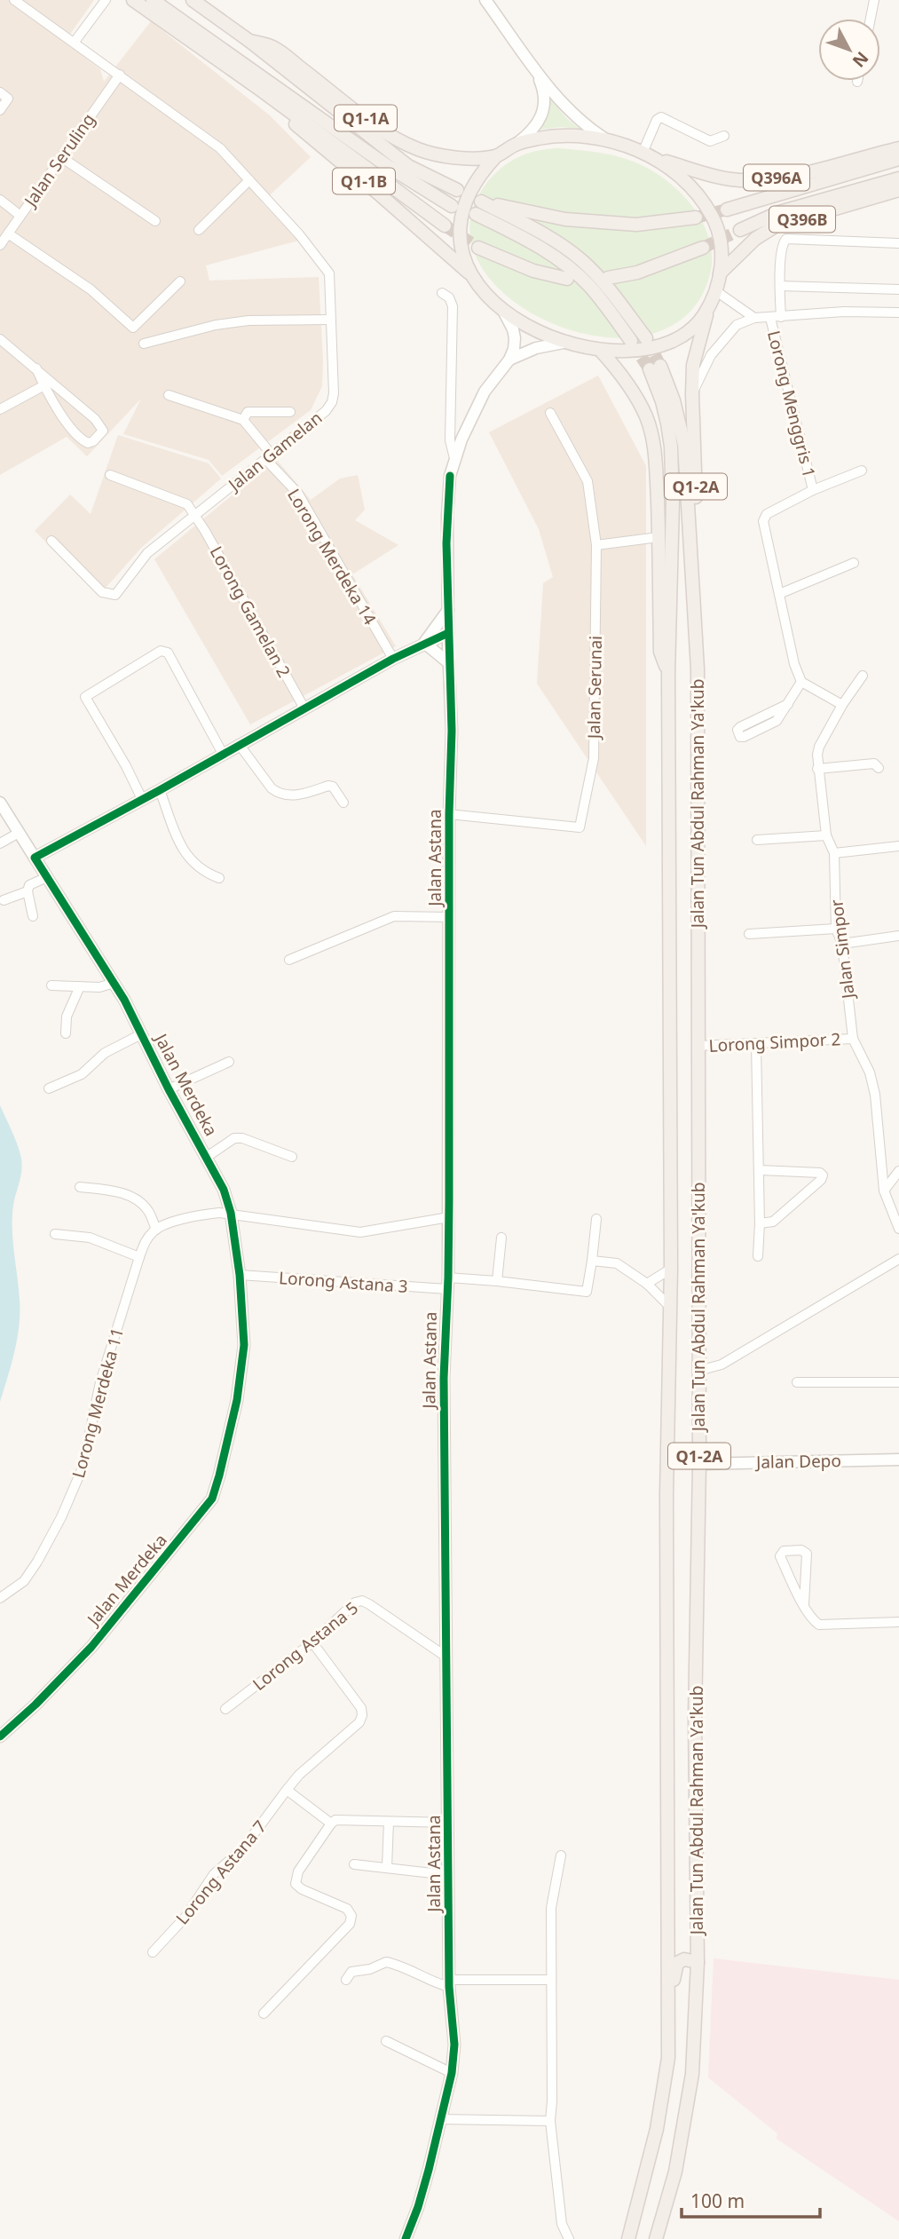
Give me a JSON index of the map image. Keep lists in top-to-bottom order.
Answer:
{
  "streets": {
    "main road": [
      "Q1-1A",
      "Q396A",
      "Q1-1B",
      "Q396B",
      "Q1-2A",
      "Jalan Tun Abdul Rahman Ya'kub",
      "Jalan Astana",
      "Jalan Merdeka",
      "Jalan Depo"
    ],
    "street": [
      "Jalan Seruling",
      "Lorong Menggris 1",
      "Jalan Gamelan",
      "Lorong Merdeka 14",
      "Lorong Gamelan 2",
      "Jalan Serunai",
      "Jalan Simpor",
      "Lorong Simpor 2",
      "Lorong Astana 3",
      "Lorong Merdeka 11",
      "Lorong Astana 5",
      "Lorong Astana 7"
    ]
  },
  "crossings": [
    ["Jalan Seruling", "Jalan Gamelan"],
    ["Jalan Gamelan", "Lorong Merdeka 14"],
    ["Jalan Gamelan", "Lorong Gamelan 2"],
    ["Q1-2A", "Jalan Tun Abdul Rahman Ya'kub"],
    ["Jalan Serunai", "Jalan Astana"],
    ["Jalan Tun Abdul Rahman Ya'kub", "Lorong Simpor 2"],
    ["Jalan Tun Abdul Rahman Ya'kub", "Jalan Depo"],
    ["Jalan Astana", "Lorong Astana 3"],
    ["Jalan Astana", "Lorong Astana 5"],
    ["Jalan Simpor", "Lorong Simpor 2"],
    ["Jalan Merdeka", "Lorong Astana 3"],
    ["Lorong Astana 5", "Lorong Astana 7"]
  ],
  "scale_bar": "100 m",
  "north": "bottom right"
}
